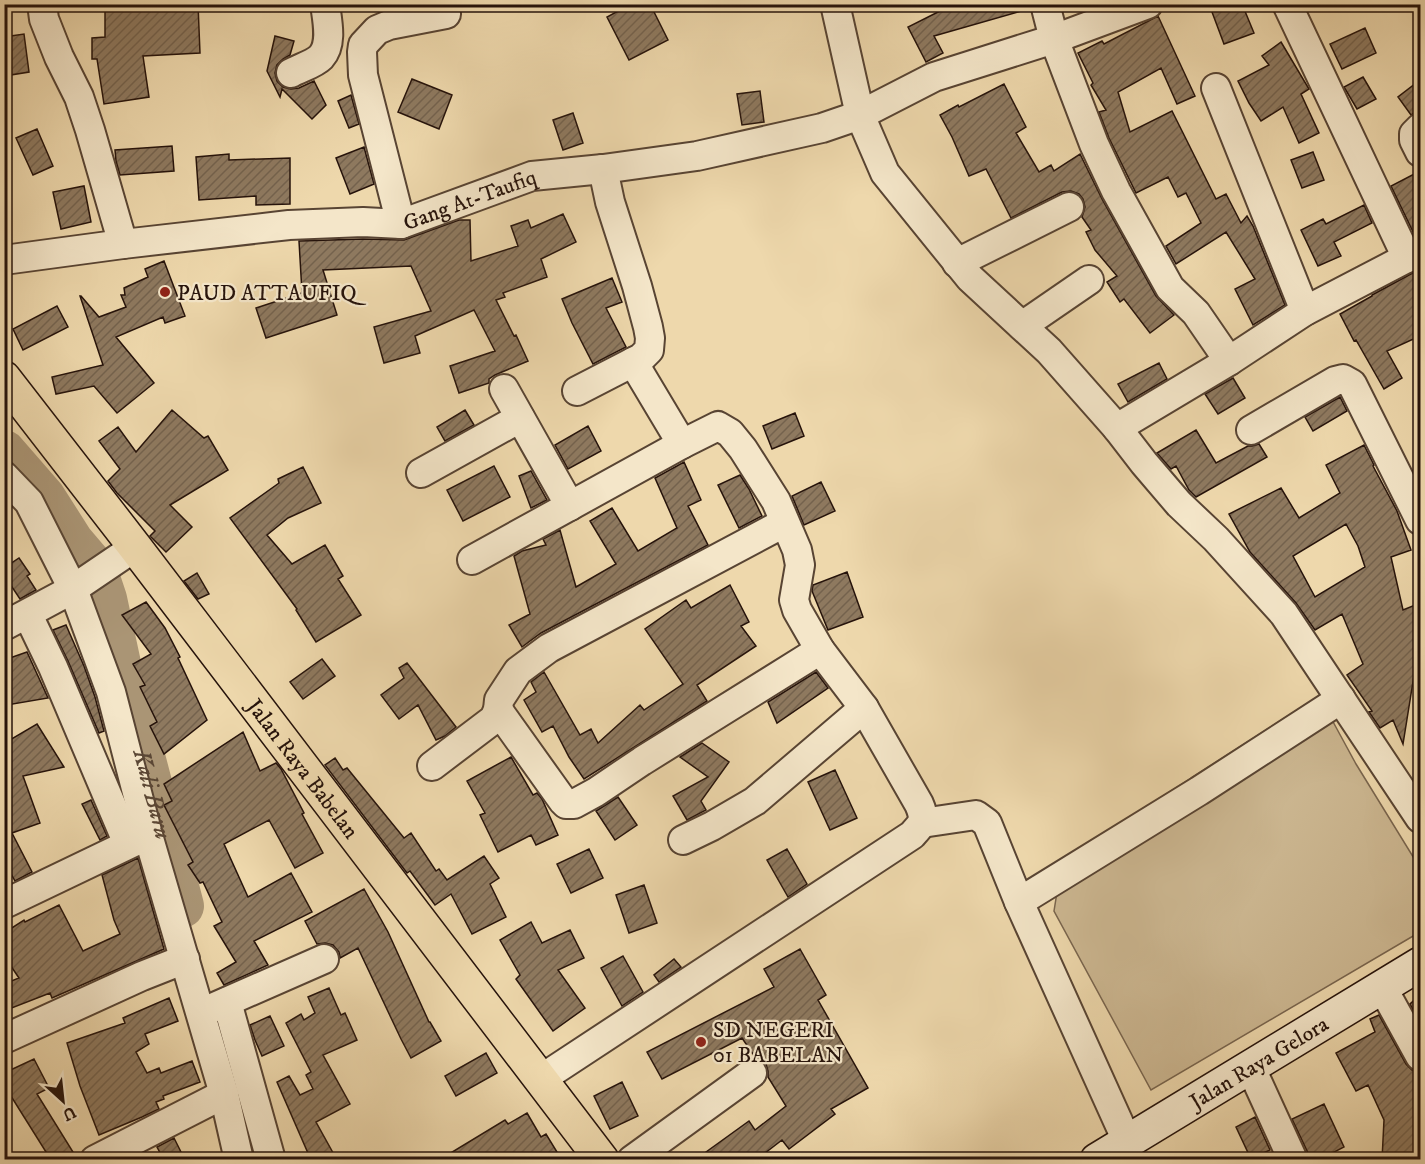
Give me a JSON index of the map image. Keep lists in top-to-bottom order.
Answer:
{
  "streets": {
    "main road": ["Jalan Raya Babelan"],
    "street": ["Gang At-Taufiq", "Jalan Raya Gelora"]
  },
  "water": ["Kali Baru"],
  "places": ["PAUD ATTAUFIQ", "SD NEGERI 01 BABELAN"],
  "north": "bottom right"
}
